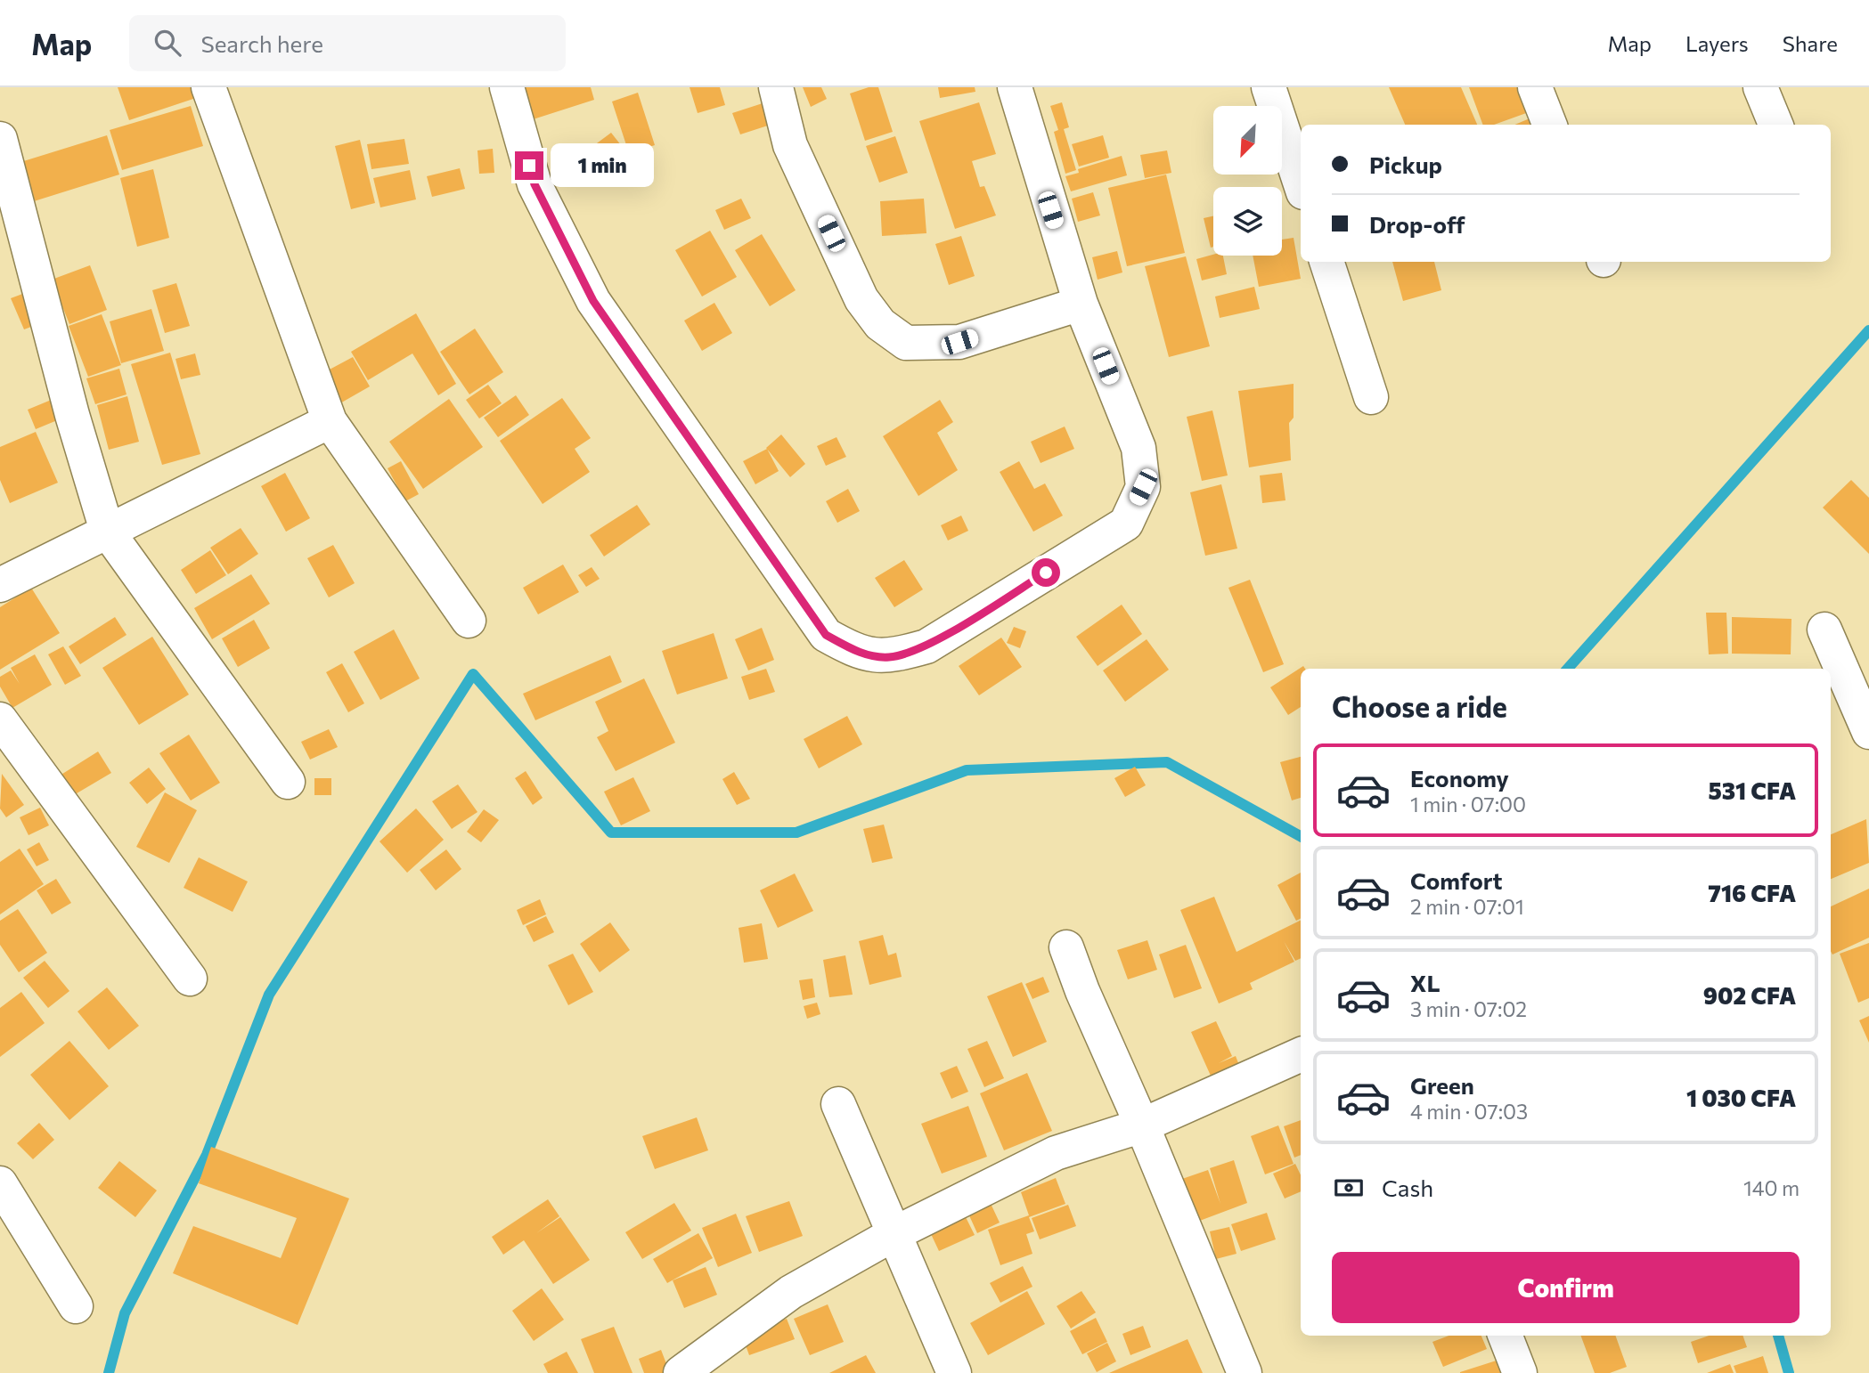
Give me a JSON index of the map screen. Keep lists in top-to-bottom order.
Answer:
{
  "north": "bottom left",
  "page": {
    "header": "Map",
    "search": "Search here",
    "nav": ["Map", "Layers", "Share"],
    "banner": ["Pickup", "Drop-off"],
    "bubble": "1 min",
    "heading": "Choose a ride",
    "list": [
      {
        "name": "Economy",
        "note": "1 min · 07:00",
        "value": "531 CFA"
      },
      {
        "name": "Comfort",
        "note": "2 min · 07:01",
        "value": "716 CFA"
      },
      {
        "name": "XL",
        "note": "3 min · 07:02",
        "value": "902 CFA"
      },
      {
        "name": "Green",
        "note": "4 min · 07:03",
        "value": "1 030 CFA"
      }
    ],
    "pay": ["Cash", "140 m"],
    "buttons": "Confirm"
  }
}
